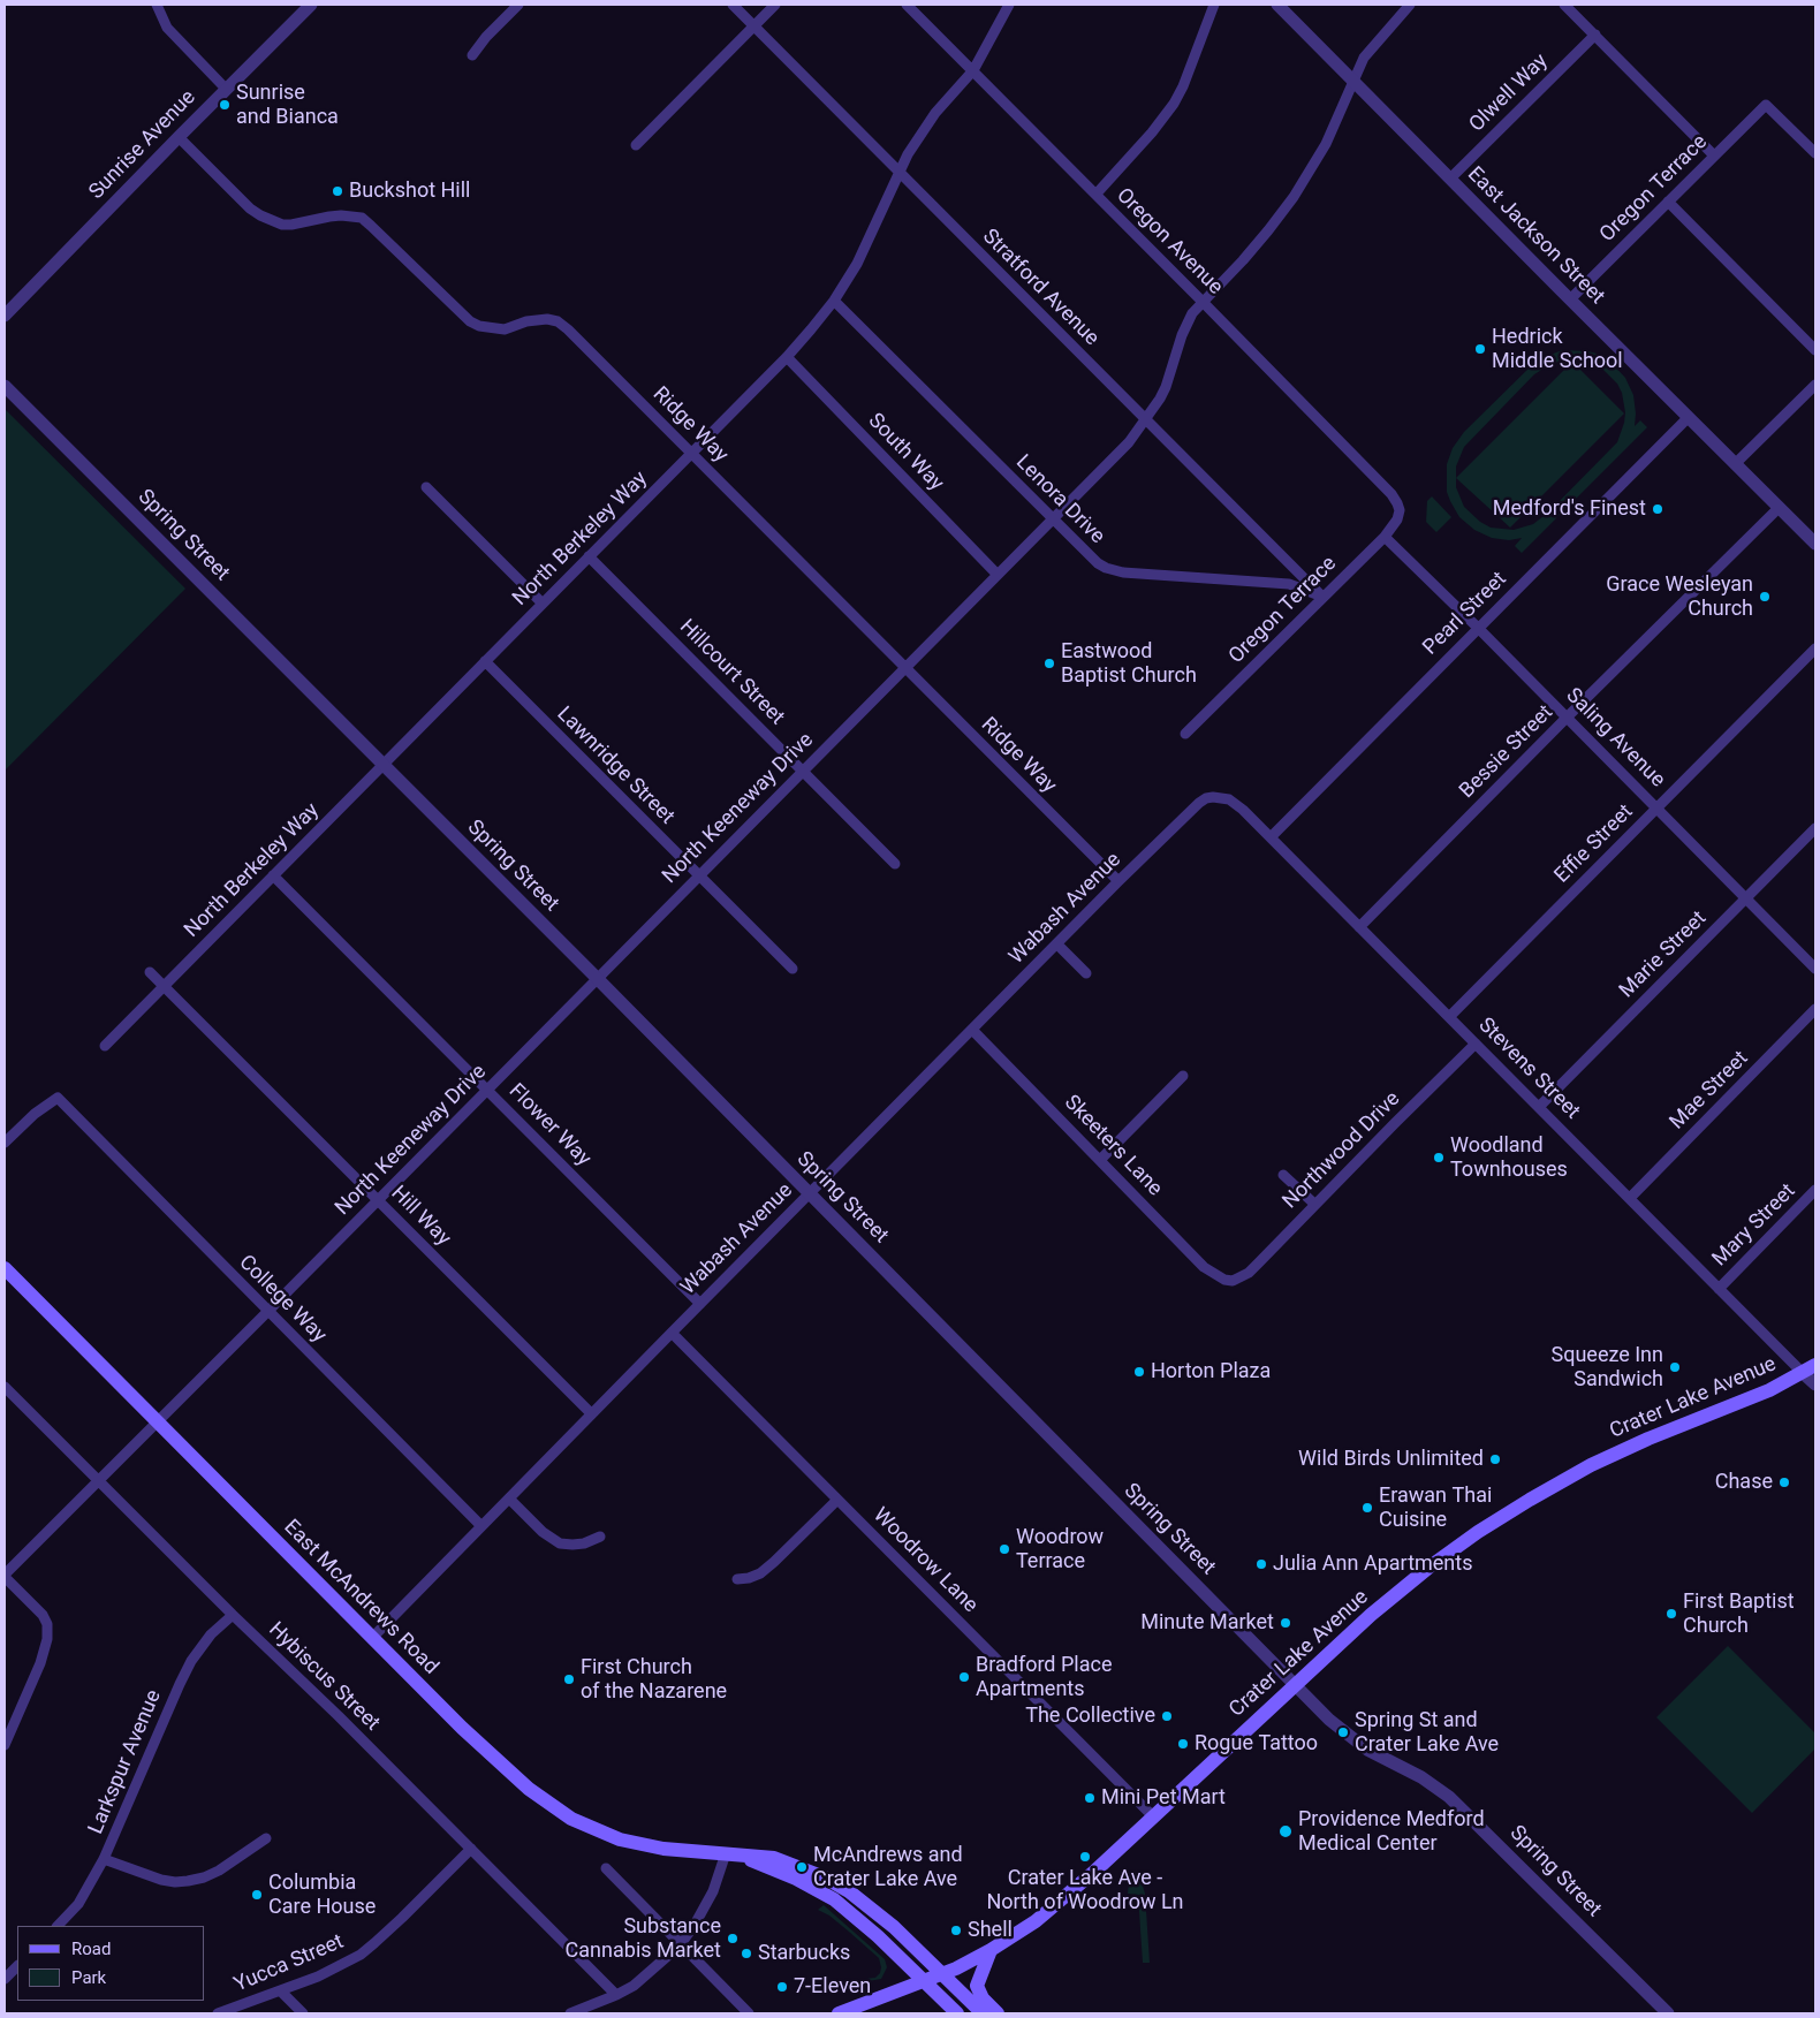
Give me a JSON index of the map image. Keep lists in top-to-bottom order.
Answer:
{
  "streets": {
    "main road": ["Crater Lake Avenue", "East McAndrews Road"],
    "street": [
      "Olwell Way",
      "Sunrise Avenue",
      "Oregon Terrace",
      "East Jackson Street",
      "Oregon Avenue",
      "Stratford Avenue",
      "Ridge Way",
      "South Way",
      "Lenora Drive",
      "Spring Street",
      "North Berkeley Way",
      "Pearl Street",
      "Hillcourt Street",
      "Saling Avenue",
      "Bessie Street",
      "Lawnridge Street",
      "North Keeneway Drive",
      "Effie Street",
      "Wabash Avenue",
      "Marie Street",
      "Stevens Street",
      "Mae Street",
      "Flower Way",
      "Skeeters Lane",
      "Northwood Drive",
      "Hill Way",
      "Mary Street",
      "College Way",
      "Woodrow Lane",
      "Hybiscus Street",
      "Larkspur Avenue",
      "Yucca Street"
    ]
  },
  "crossings": [
    ["Olwell Way", "East Jackson Street"],
    ["Sunrise Avenue", "Ridge Way"],
    ["Oregon Terrace", "East Jackson Street"],
    ["Oregon Terrace", "Oregon Avenue"],
    ["Oregon Terrace", "Stratford Avenue"],
    ["Oregon Terrace", "Lenora Drive"],
    ["Oregon Terrace", "Saling Avenue"],
    ["East Jackson Street", "Pearl Street"],
    ["East Jackson Street", "Bessie Street"],
    ["East Jackson Street", "North Keeneway Drive"],
    ["Oregon Avenue", "North Berkeley Way"],
    ["Oregon Avenue", "North Keeneway Drive"],
    ["Stratford Avenue", "Lenora Drive"],
    ["Stratford Avenue", "North Berkeley Way"],
    ["Stratford Avenue", "North Keeneway Drive"],
    ["Ridge Way", "North Berkeley Way"],
    ["Ridge Way", "North Keeneway Drive"],
    ["Ridge Way", "Wabash Avenue"],
    ["South Way", "North Berkeley Way"],
    ["South Way", "North Keeneway Drive"],
    ["Lenora Drive", "North Berkeley Way"],
    ["Lenora Drive", "North Keeneway Drive"],
    ["Spring Street", "North Berkeley Way"],
    ["Spring Street", "North Keeneway Drive"],
    ["Spring Street", "Wabash Avenue"],
    ["Spring Street", "Crater Lake Avenue"],
    ["North Berkeley Way", "Hillcourt Street"],
    ["North Berkeley Way", "Lawnridge Street"],
    ["North Berkeley Way", "Flower Way"],
    ["North Berkeley Way", "Hill Way"],
    ["Pearl Street", "Saling Avenue"],
    ["Pearl Street", "Stevens Street"],
    ["Hillcourt Street", "North Keeneway Drive"],
    ["Saling Avenue", "Bessie Street"],
    ["Saling Avenue", "Effie Street"],
    ["Saling Avenue", "Marie Street"],
    ["Bessie Street", "Stevens Street"],
    ["Lawnridge Street", "North Keeneway Drive"],
    ["North Keeneway Drive", "Flower Way"],
    ["North Keeneway Drive", "Hill Way"],
    ["North Keeneway Drive", "College Way"],
    ["North Keeneway Drive", "East McAndrews Road"],
    ["North Keeneway Drive", "Hybiscus Street"],
    ["Effie Street", "Stevens Street"],
    ["Wabash Avenue", "Stevens Street"],
    ["Wabash Avenue", "Flower Way"],
    ["Wabash Avenue", "Skeeters Lane"],
    ["Wabash Avenue", "Hill Way"],
    ["Wabash Avenue", "College Way"],
    ["Wabash Avenue", "Woodrow Lane"],
    ["Wabash Avenue", "East McAndrews Road"],
    ["Marie Street", "Stevens Street"],
    ["Stevens Street", "Mae Street"],
    ["Stevens Street", "Northwood Drive"],
    ["Stevens Street", "Mary Street"],
    ["Stevens Street", "Crater Lake Avenue"],
    ["Skeeters Lane", "Northwood Drive"],
    ["Crater Lake Avenue", "Woodrow Lane"],
    ["Crater Lake Avenue", "East McAndrews Road"],
    ["Hybiscus Street", "Larkspur Avenue"],
    ["Hybiscus Street", "Yucca Street"]
  ],
  "places": [
    "Sunrise and Bianca",
    "Buckshot Hill",
    "Hedrick Middle School",
    "Medford's Finest",
    "Grace Wesleyan Church",
    "Eastwood Baptist Church",
    "Woodland Townhouses",
    "Squeeze Inn Sandwich",
    "Horton Plaza",
    "Wild Birds Unlimited",
    "Chase",
    "Erawan Thai Cuisine",
    "Woodrow Terrace",
    "Julia Ann Apartments",
    "First Baptist Church",
    "Minute Market",
    "Bradford Place Apartments",
    "First Church of the Nazarene",
    "The Collective",
    "Spring St and Crater Lake Ave",
    "Rogue Tattoo",
    "Mini Pet Mart",
    "Providence Medford Medical Center",
    "Crater Lake Ave - North of Woodrow Ln",
    "McAndrews and Crater Lake Ave",
    "Columbia Care House",
    "Shell",
    "Substance Cannabis Market",
    "Starbucks",
    "7-Eleven"
  ],
  "legend": ["Road", "Park"]
}
